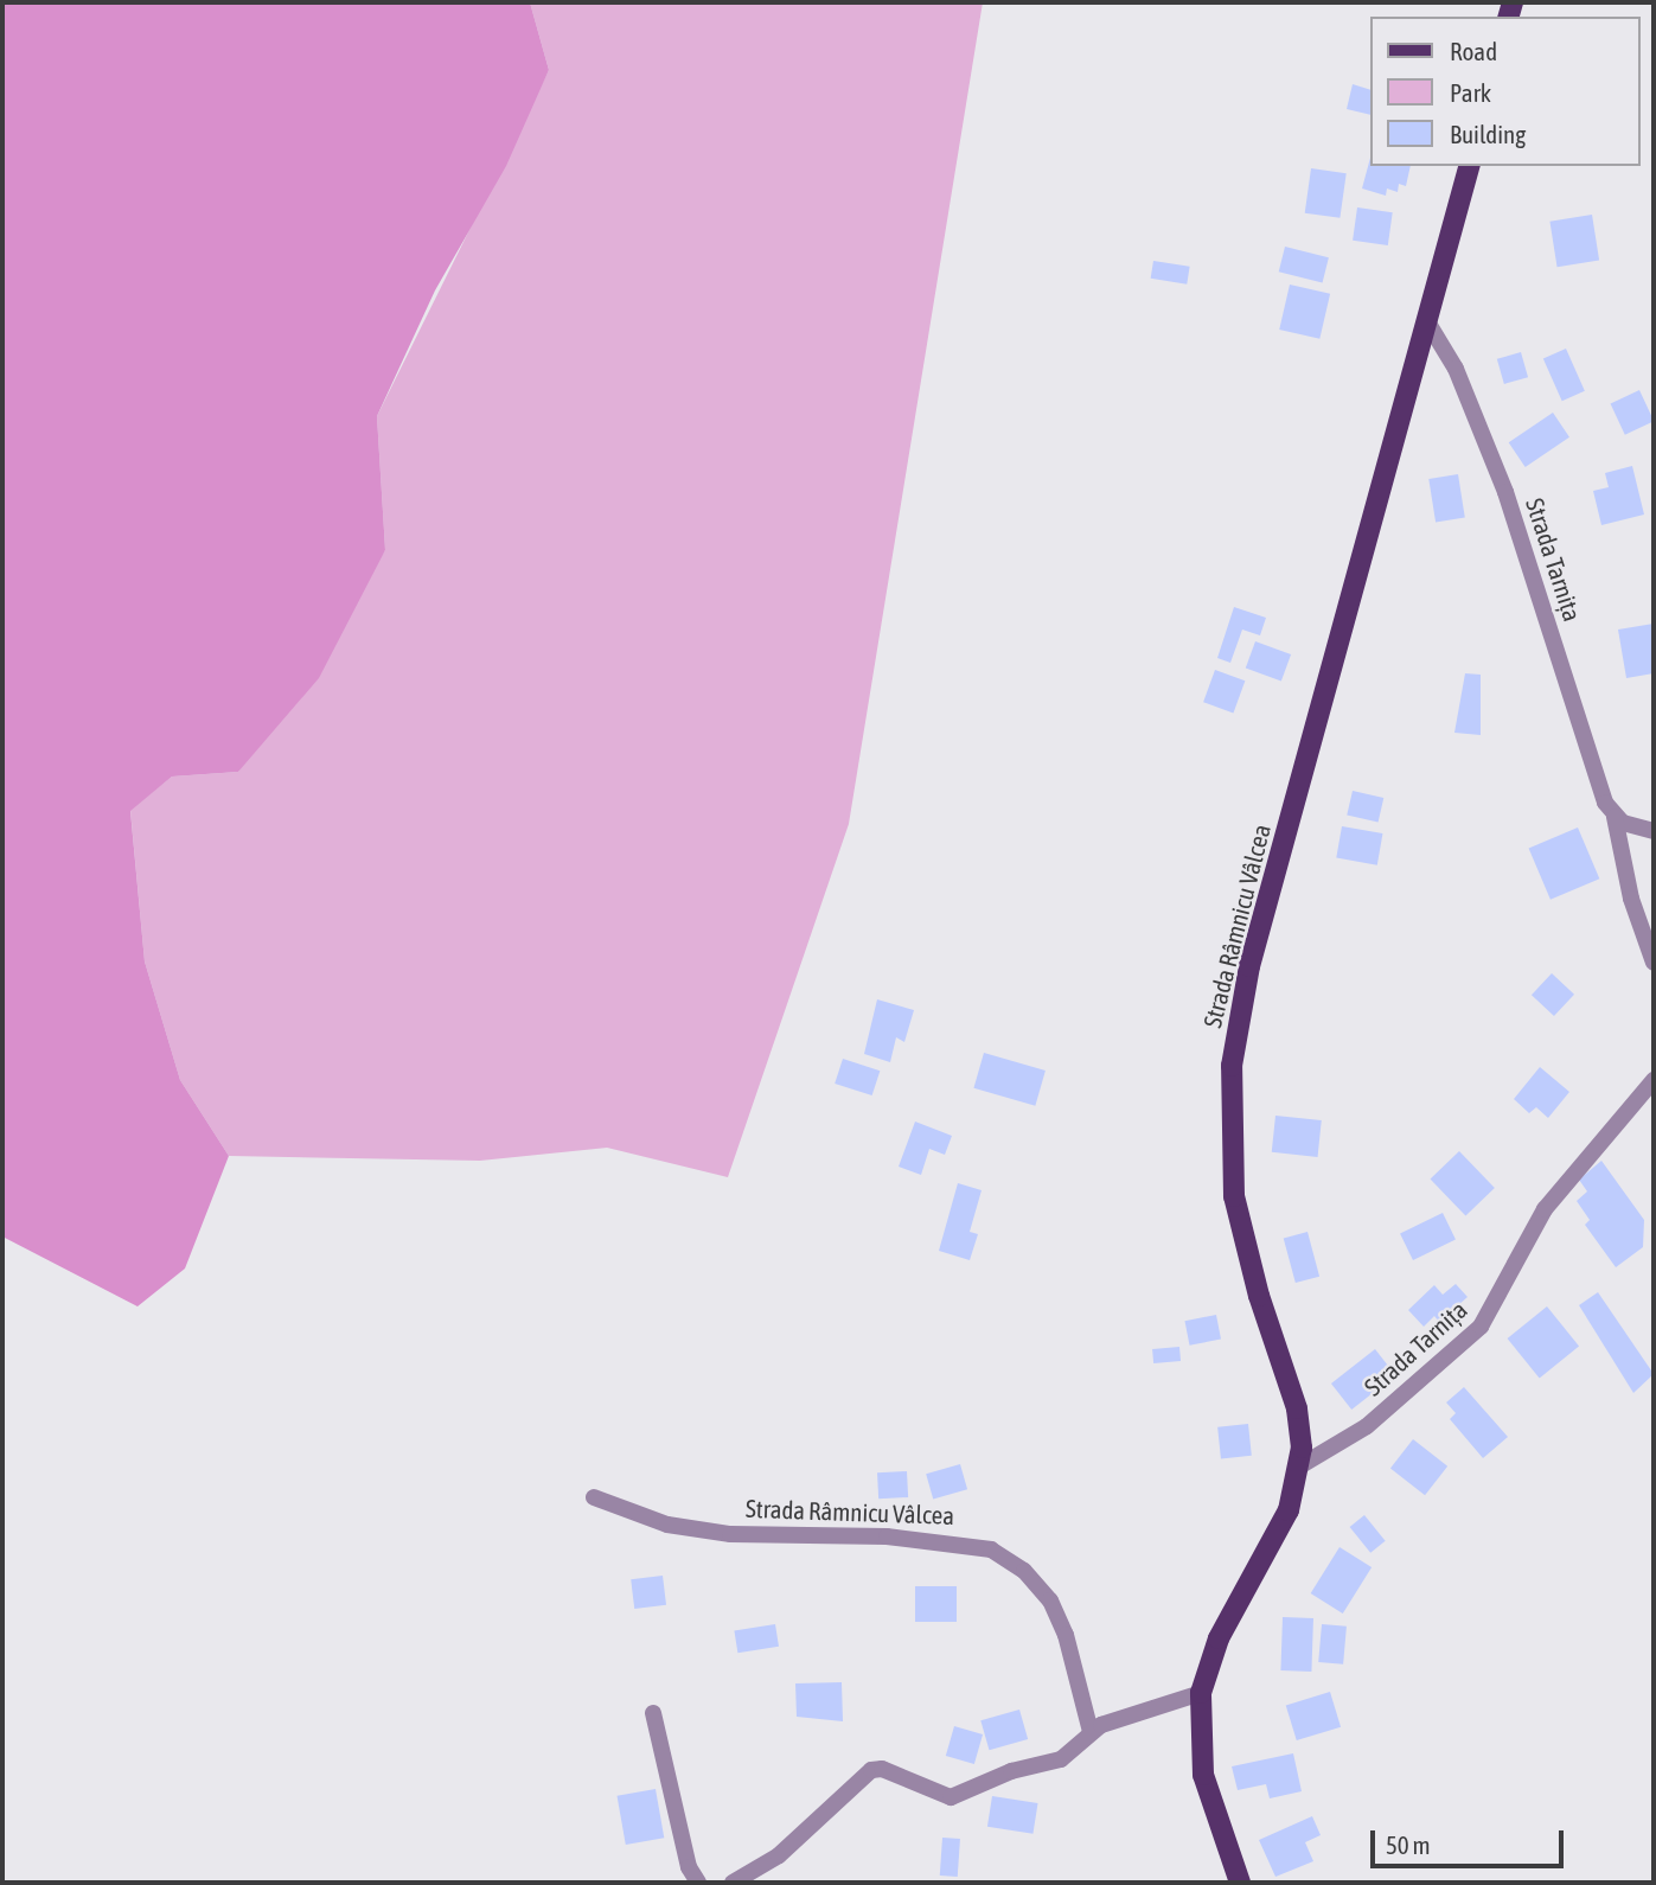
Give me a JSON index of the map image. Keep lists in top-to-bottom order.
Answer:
{
  "streets": {
    "main road": ["Strada Râmnicu Vâlcea"],
    "street": ["Strada Tarnița"]
  },
  "crossings": [
    ["Strada Tarnița", "Strada Râmnicu Vâlcea"]
  ],
  "legend": ["Road", "Park", "Building"],
  "scale_bar": "50 m"
}
